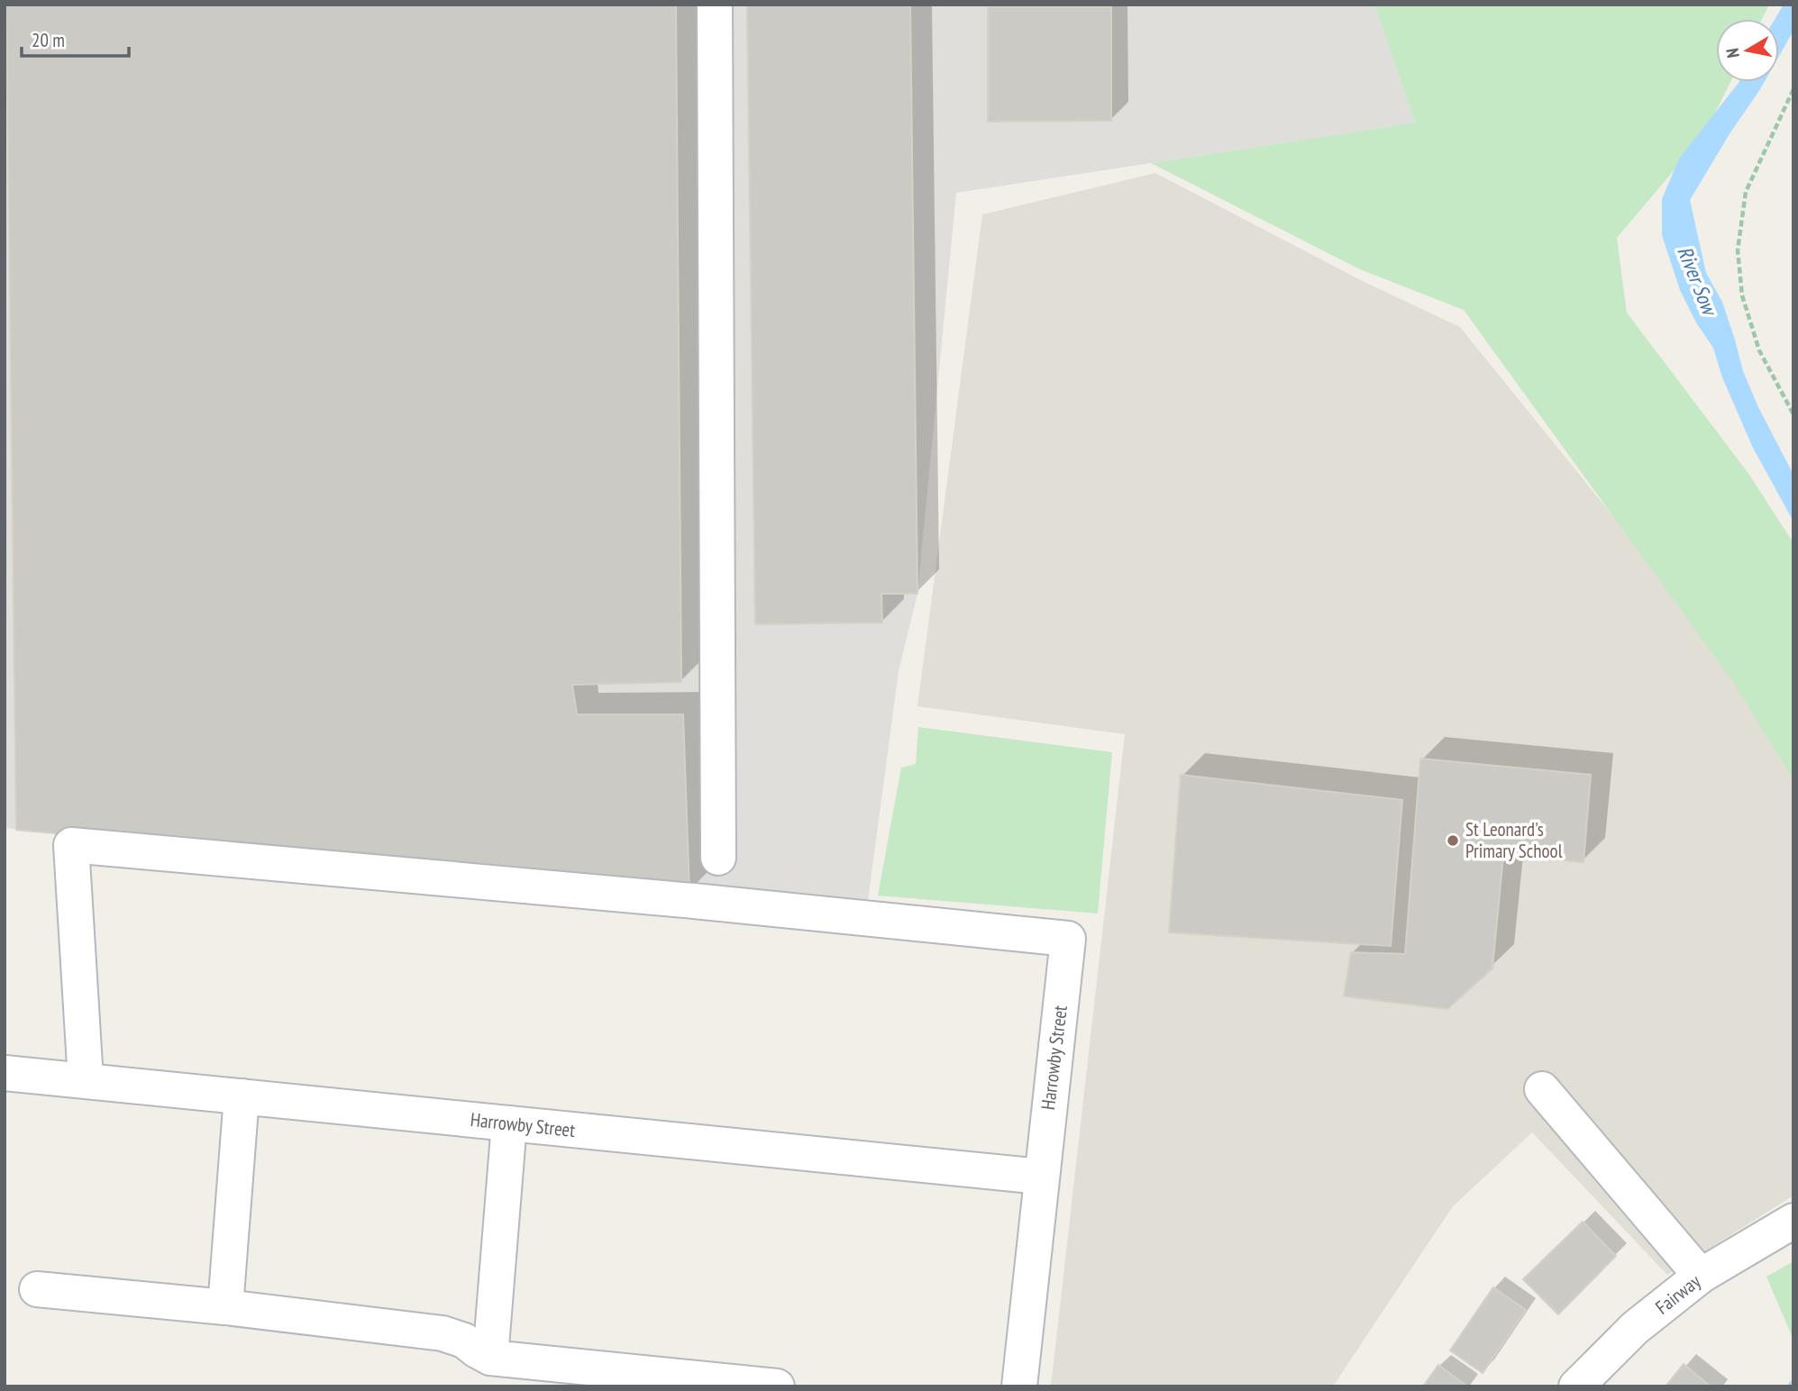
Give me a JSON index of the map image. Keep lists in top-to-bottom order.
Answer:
{
  "streets": {
    "street": ["Harrowby Street", "Fairway"]
  },
  "water": ["River Sow"],
  "places": ["St Leonard's Primary School"],
  "scale_bar": "20 m",
  "north": "left"
}
